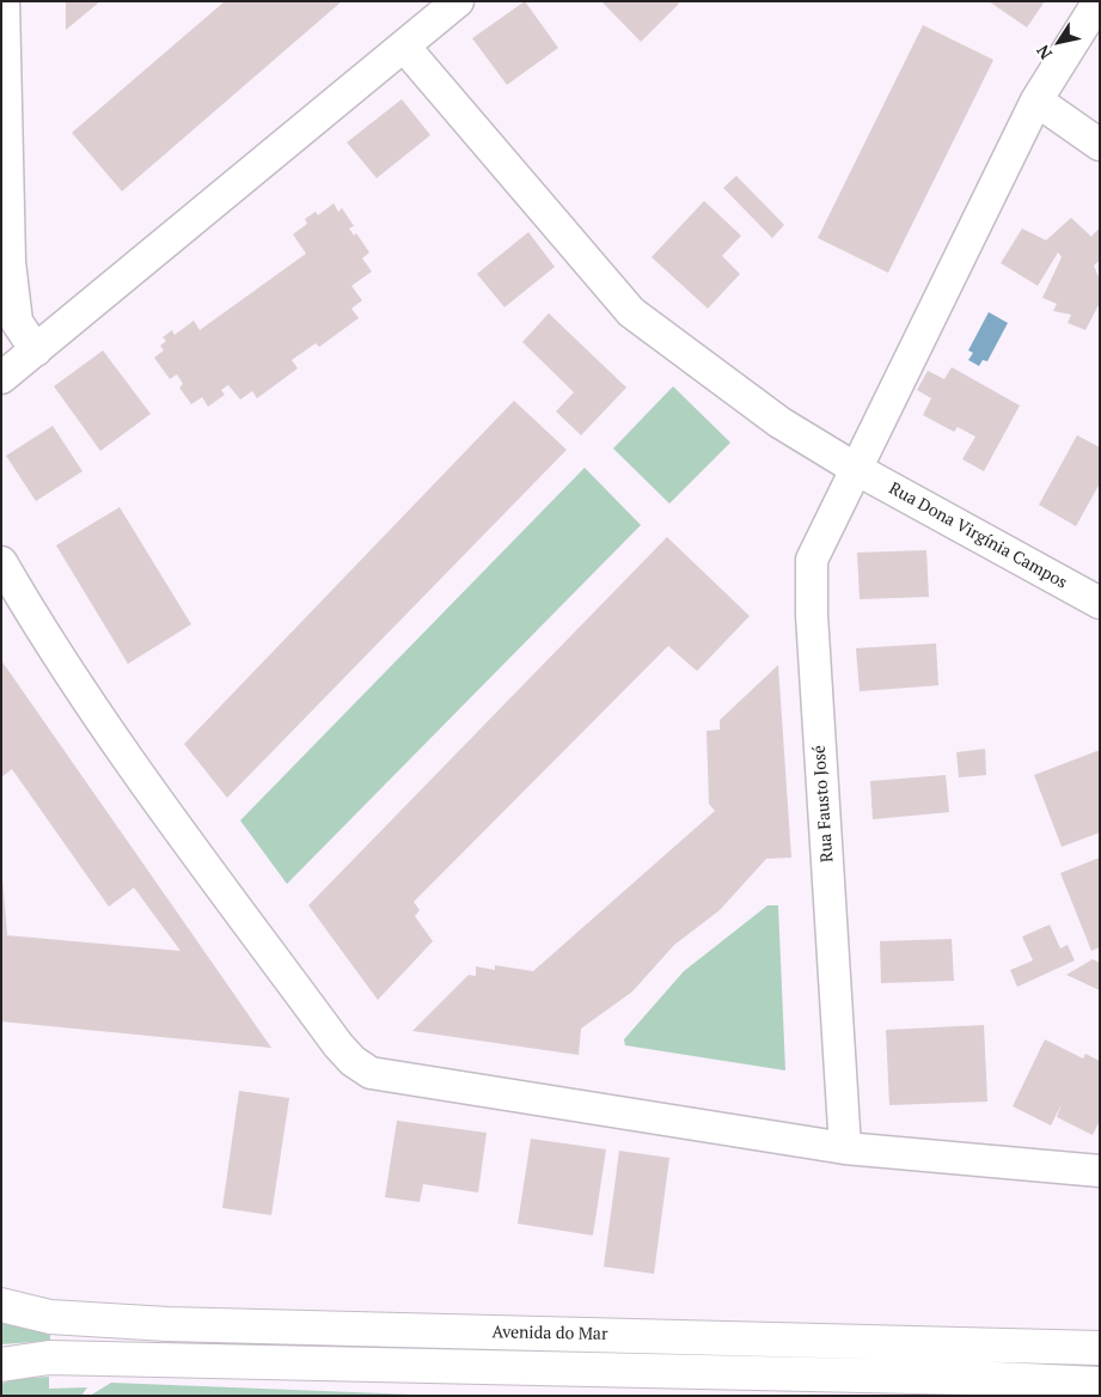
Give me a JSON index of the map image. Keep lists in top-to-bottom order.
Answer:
{
  "streets": {
    "main road": ["Avenida do Mar"],
    "street": ["Rua Dona Virgínia Campos", "Rua Fausto José"]
  },
  "crossings": [
    ["Rua Dona Virgínia Campos", "Rua Fausto José"]
  ],
  "north": "bottom left"
}
